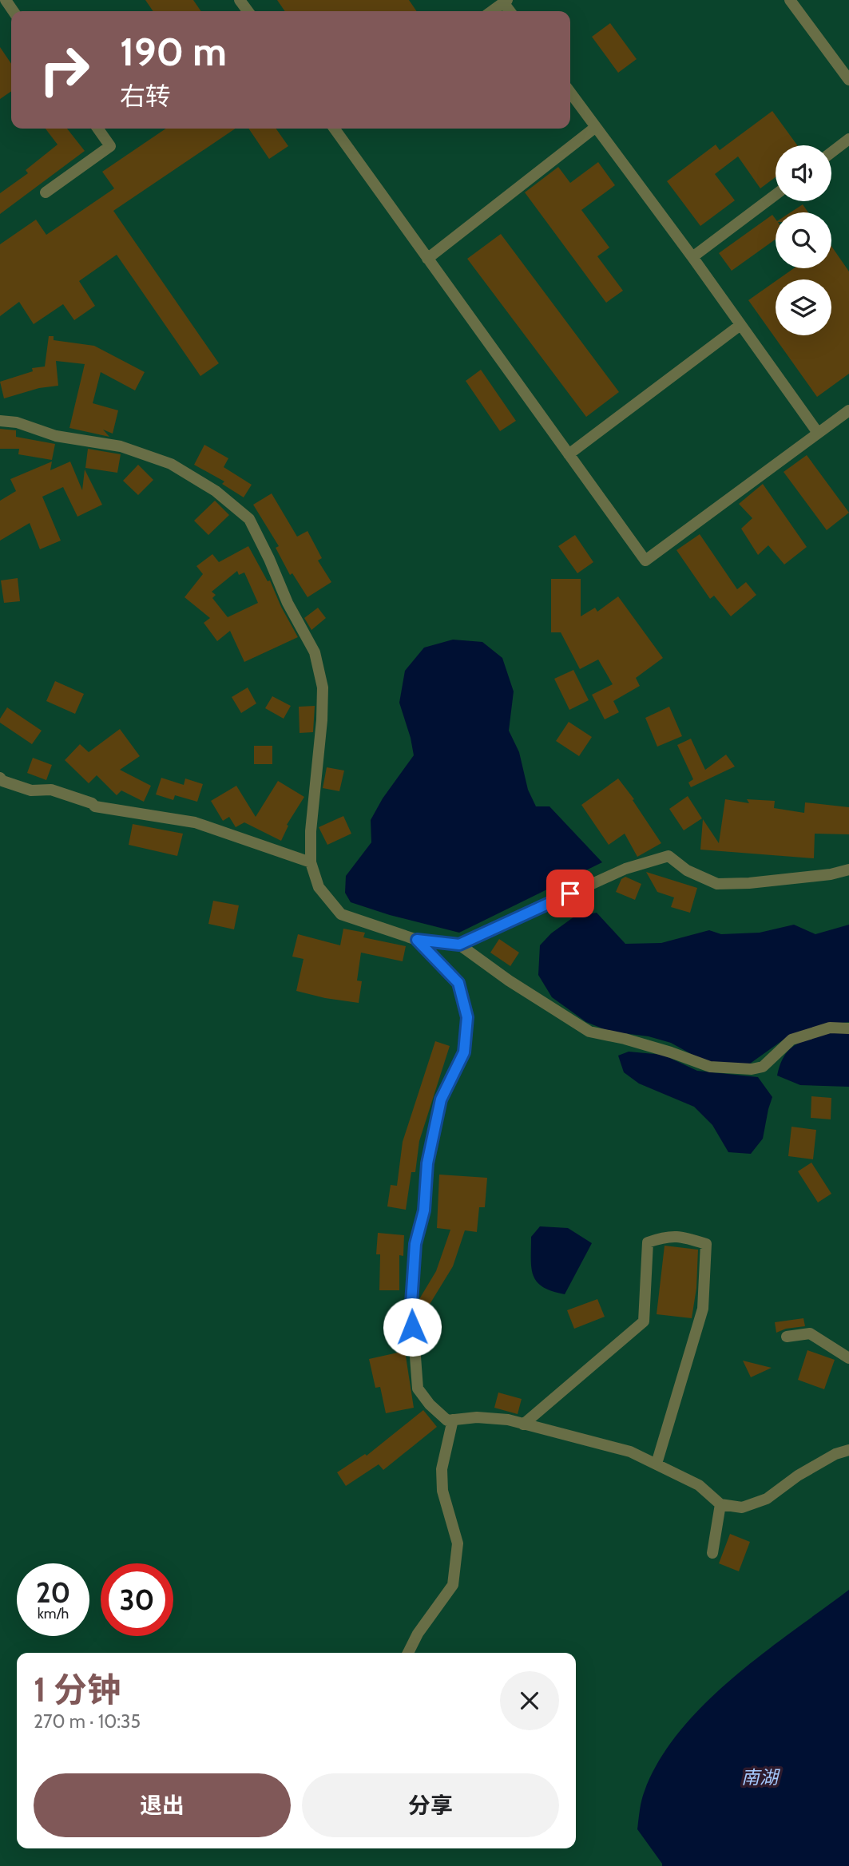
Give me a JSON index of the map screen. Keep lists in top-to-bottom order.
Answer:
{
  "water": ["南湖"],
  "page": {
    "turn": ["190 m", "右转"],
    "speed": "20 km/h",
    "limit": "30",
    "heading": ["1 分钟", "270 m · 10:35"],
    "buttons": ["退出", "分享"]
  }
}
